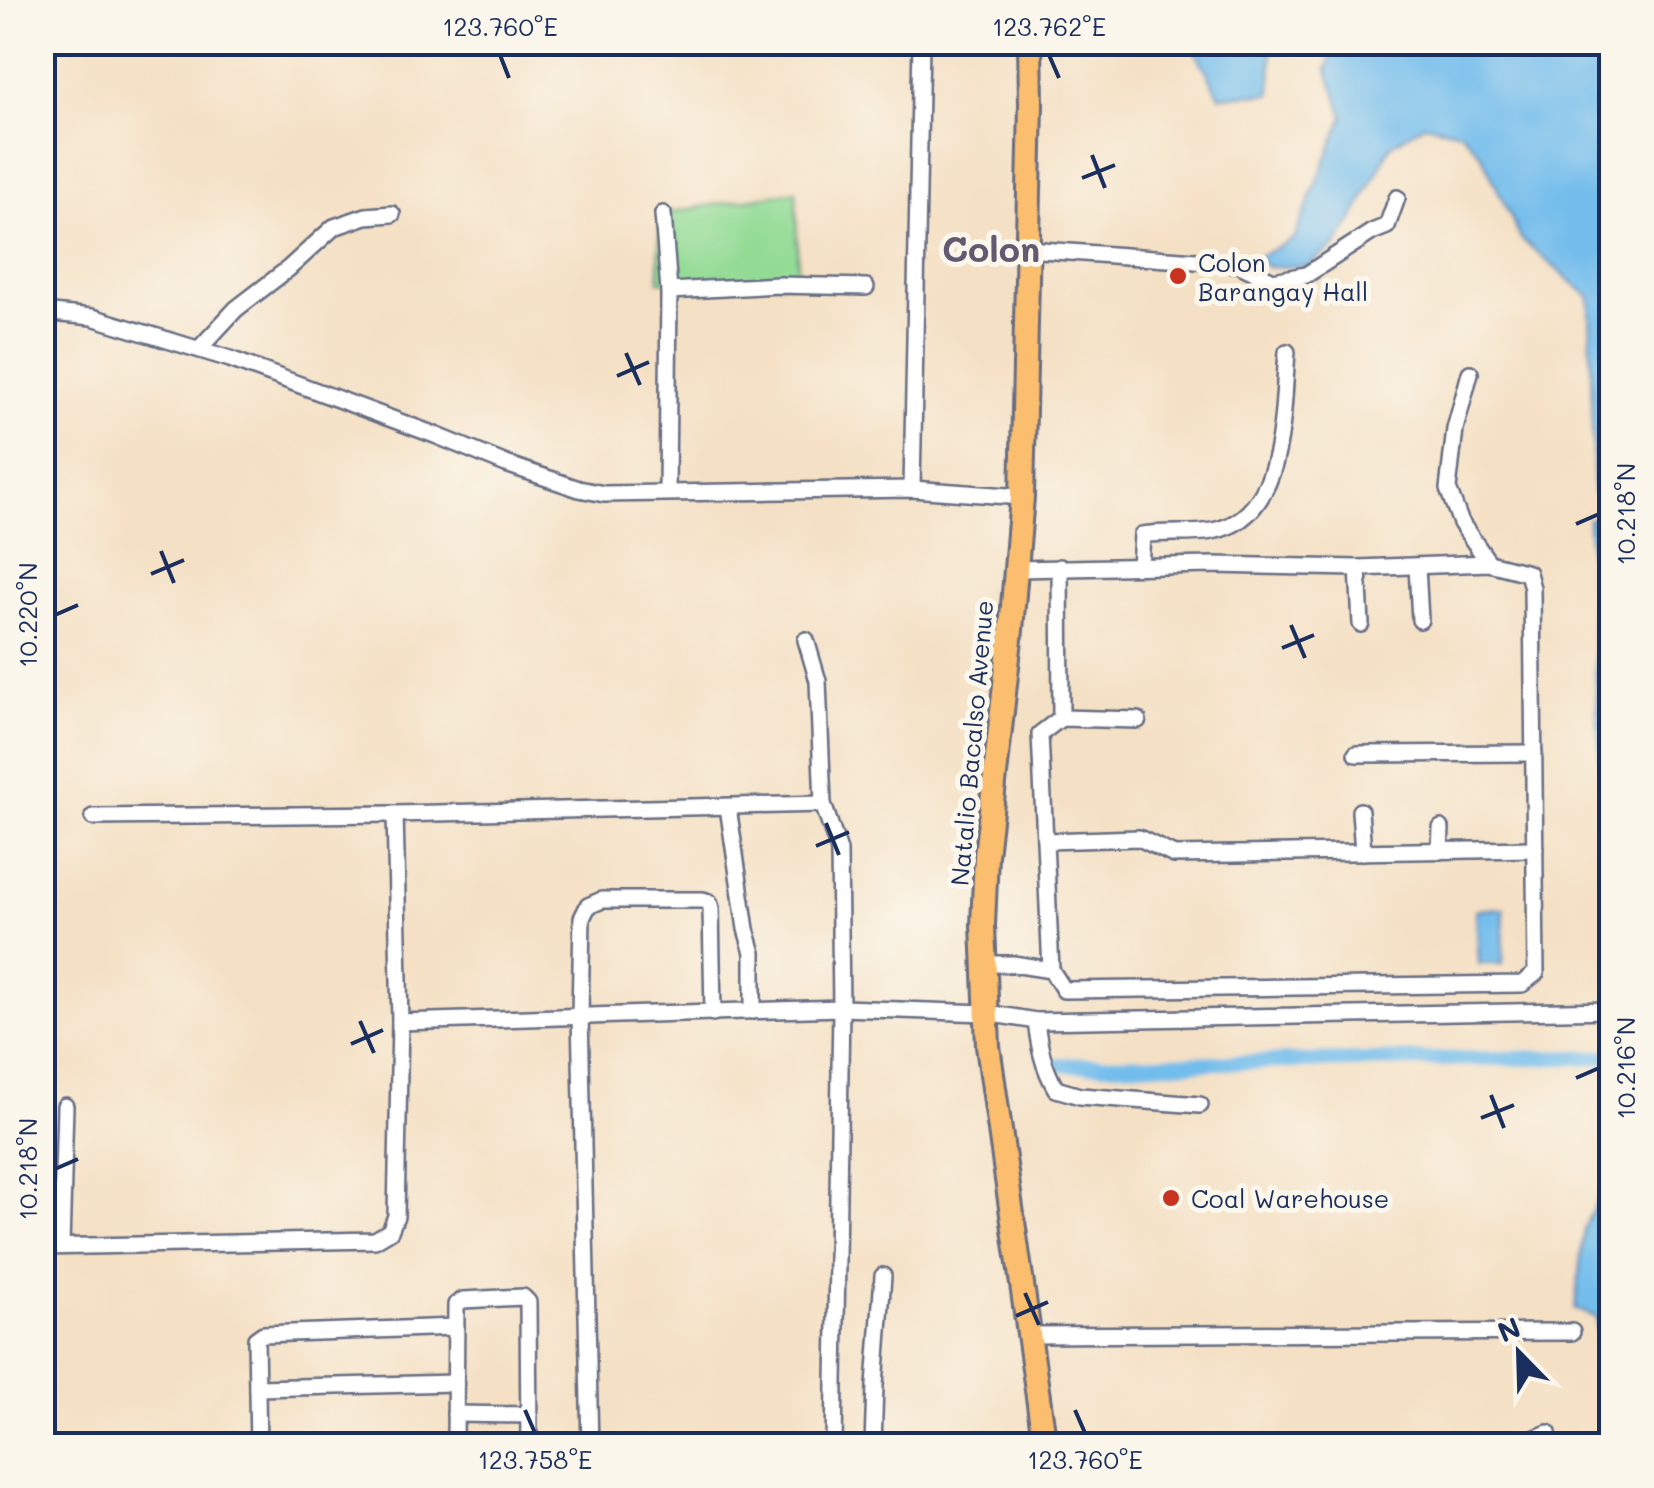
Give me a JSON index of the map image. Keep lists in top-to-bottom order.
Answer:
{
  "streets": {
    "highway": ["Natalio Bacalso Avenue"]
  },
  "districts": ["Colon"],
  "places": ["Colon Barangay Hall", "Coal Warehouse"],
  "north": "top left",
  "coordinates": [
    "123.760°E",
    "123.762°E",
    "10.218°N",
    "10.220°N",
    "10.216°N",
    "123.758°E"
  ]
}
